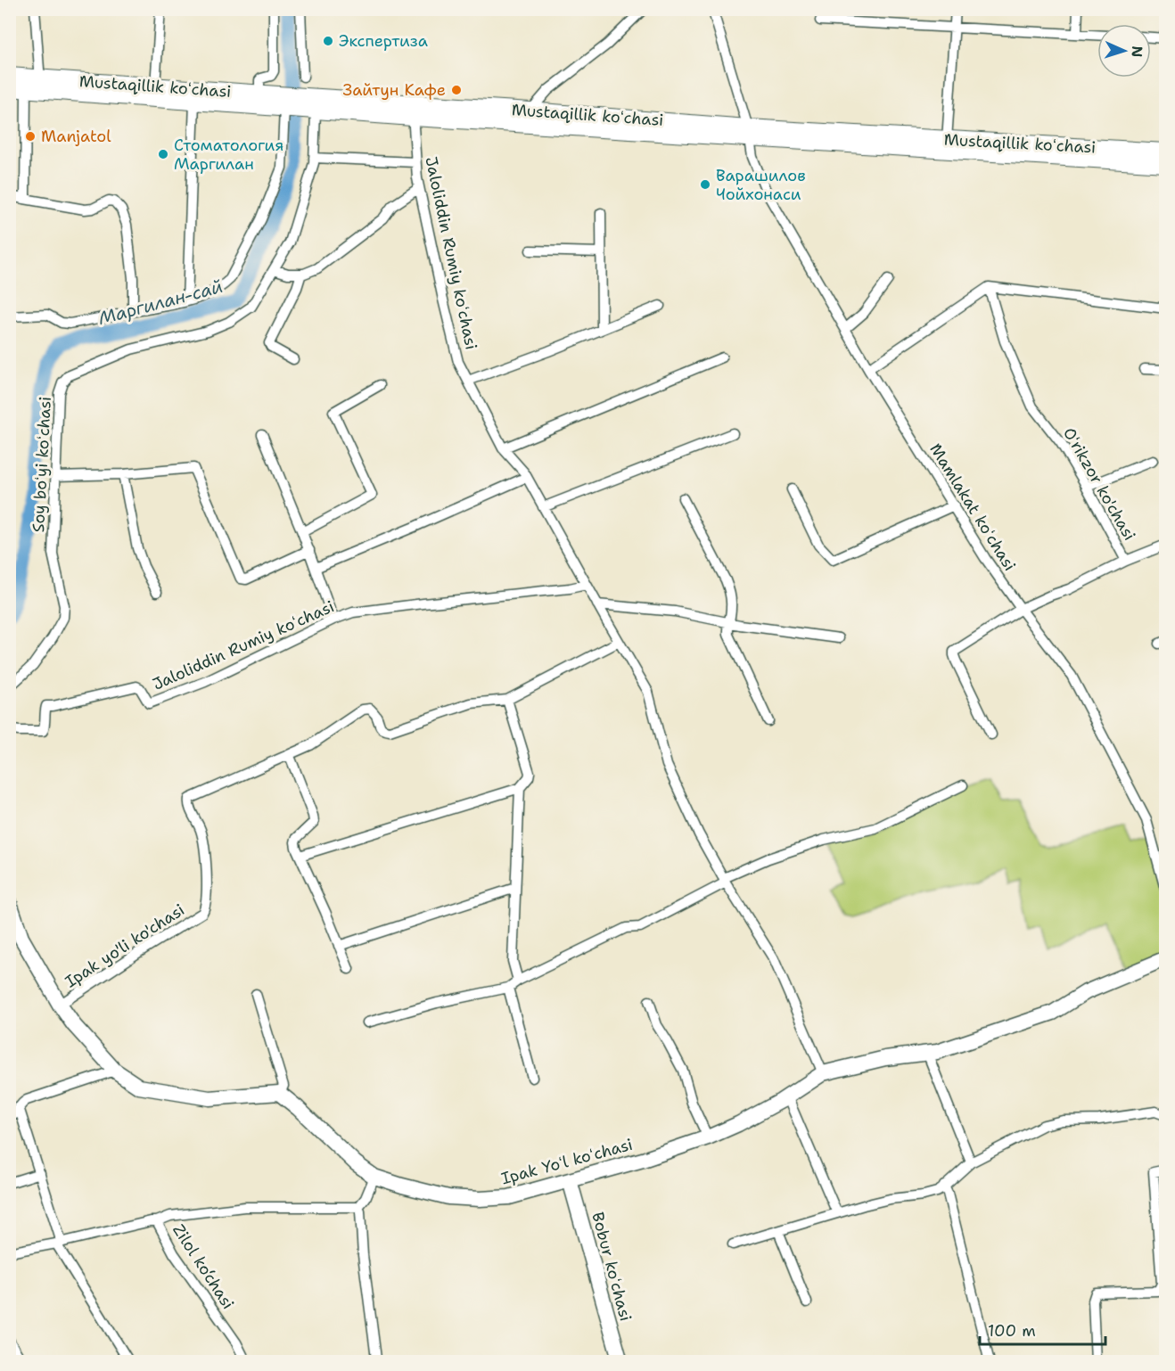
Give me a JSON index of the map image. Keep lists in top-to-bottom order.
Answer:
{
  "streets": {
    "main road": ["Mustaqillik koʻchasi"],
    "street": [
      "Jaloliddin Rumiy koʻchasi",
      "Soy boʻyi koʻchasi",
      "Oʻrikzor ko'chasi",
      "Mamlakat koʻchasi",
      "Ipak yo'li ko'chasi",
      "Ipak Yoʻl koʻchasi",
      "Zilol ko‘chasi",
      "Bobur koʻchasi"
    ]
  },
  "crossings": [
    ["Mustaqillik koʻchasi", "Jaloliddin Rumiy koʻchasi"],
    ["Mustaqillik koʻchasi", "Soy boʻyi koʻchasi"],
    ["Mustaqillik koʻchasi", "Mamlakat koʻchasi"],
    ["Jaloliddin Rumiy koʻchasi", "Ipak Yoʻl koʻchasi"],
    ["Oʻrikzor ko'chasi", "Mamlakat koʻchasi"],
    ["Ipak Yoʻl koʻchasi", "Bobur koʻchasi"]
  ],
  "water": ["Маргилан-сай"],
  "places": [
    "Экспертиза",
    "Зайтун Кафе",
    "Manjatol",
    "Стоматология Маргилан",
    "Варашилов Чойхонаси"
  ],
  "scale_bar": "100 m",
  "north": "right"
}
